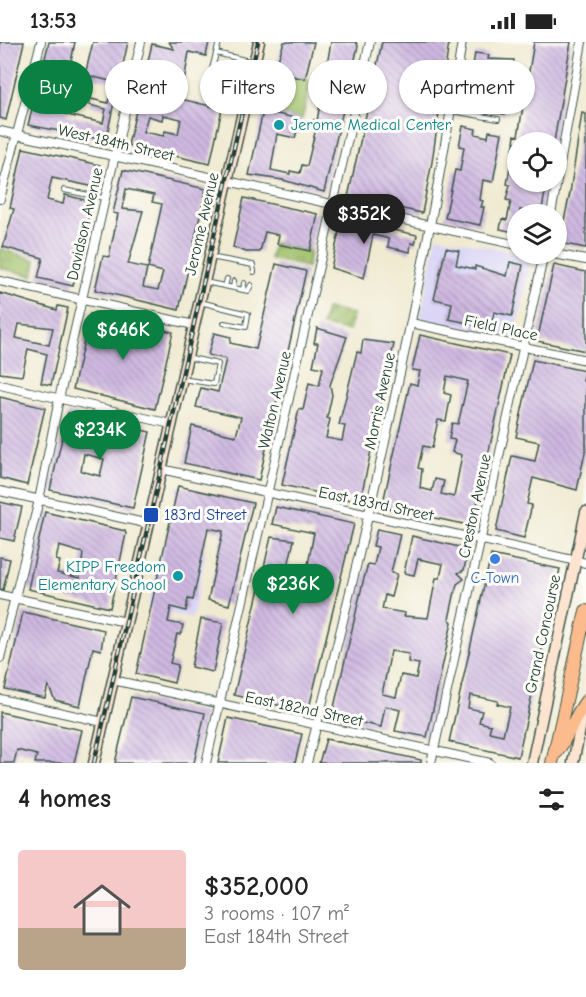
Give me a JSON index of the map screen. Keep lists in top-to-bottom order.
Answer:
{
  "streets": {
    "main road": ["Jerome Avenue", "Grand Concourse"],
    "street": [
      "West 184th Street",
      "Davidson Avenue",
      "Field Place",
      "Walton Avenue",
      "Morris Avenue",
      "East 183rd Street",
      "Creston Avenue",
      "East 182nd Street"
    ]
  },
  "crossings": [
    ["West 184th Street", "Davidson Avenue"],
    ["West 184th Street", "Jerome Avenue"],
    ["West 184th Street", "Walton Avenue"],
    ["West 184th Street", "Morris Avenue"],
    ["Jerome Avenue", "East 183rd Street"],
    ["Jerome Avenue", "East 182nd Street"],
    ["Field Place", "Morris Avenue"],
    ["Field Place", "Creston Avenue"],
    ["Walton Avenue", "East 183rd Street"],
    ["Walton Avenue", "East 182nd Street"],
    ["Morris Avenue", "East 183rd Street"],
    ["Morris Avenue", "East 182nd Street"],
    ["East 183rd Street", "Creston Avenue"],
    ["East 183rd Street", "Grand Concourse"],
    ["Creston Avenue", "East 182nd Street"]
  ],
  "places": {
    "other": ["Jerome Medical Center", "C-Town", "KIPP Freedom Elementary School"],
    "transit": ["183rd Street"]
  },
  "page": {
    "status": "13:53",
    "chip": [
      "Buy",
      "Rent",
      "Filters",
      "New",
      "Apartment"
    ],
    "price": [
      "$352K",
      "$646K",
      "$234K",
      "$236K"
    ],
    "heading": "4 homes",
    "list": [
      {
        "name": "$352,000",
        "note": "3 rooms · 107 m² · East 184th Street"
      }
    ]
  }
}
